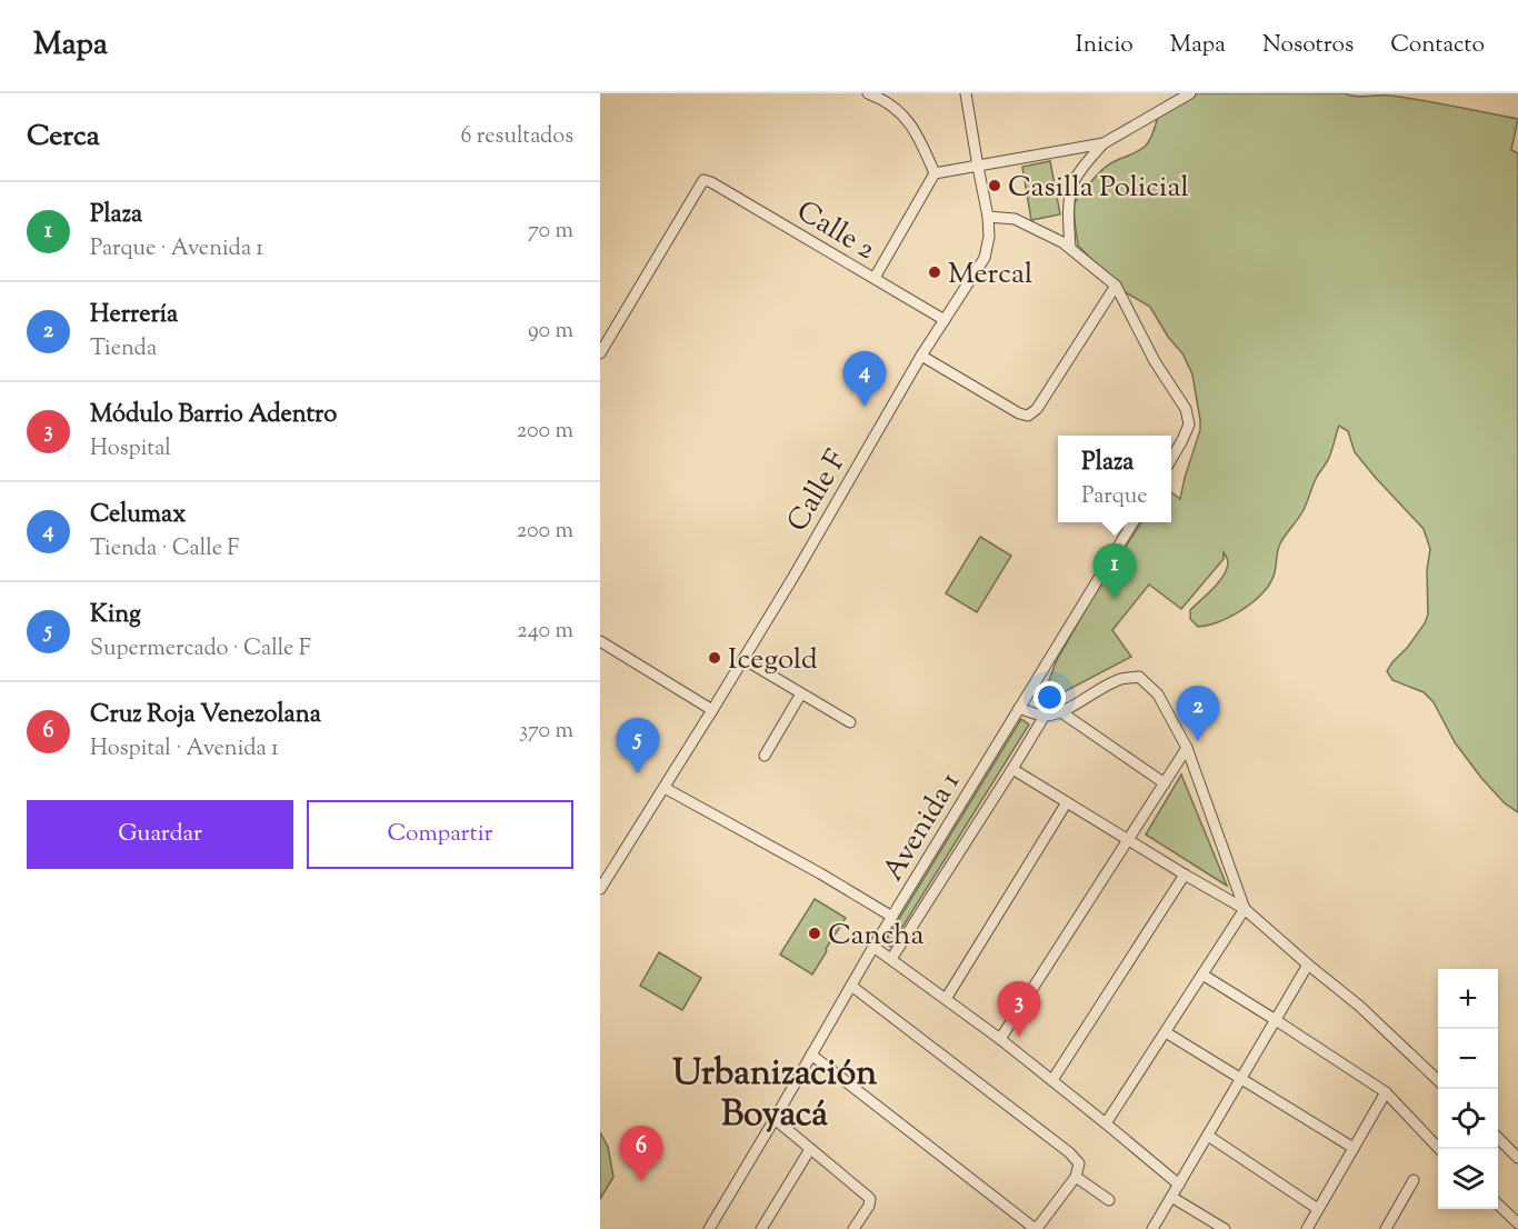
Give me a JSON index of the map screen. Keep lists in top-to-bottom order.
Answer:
{
  "streets": {
    "street": ["Calle 2", "Calle F", "Avenida 1"]
  },
  "crossings": [
    ["Calle 2", "Calle F"]
  ],
  "districts": ["Urbanización Boyacá"],
  "places": [
    "Casilla Policial",
    "Mercal",
    "Icegold",
    "Cancha"
  ],
  "page": {
    "header": "Mapa",
    "nav": [
      "Inicio",
      "Mapa",
      "Nosotros",
      "Contacto"
    ],
    "heading": ["Cerca", "6 resultados"],
    "list": [
      {
        "mark": "1",
        "name": "Plaza",
        "note": "Parque · Avenida 1",
        "value": "70 m"
      },
      {
        "mark": "2",
        "name": "Herrería",
        "note": "Tienda",
        "value": "90 m"
      },
      {
        "mark": "3",
        "name": "Módulo Barrio Adentro",
        "note": "Hospital",
        "value": "200 m"
      },
      {
        "mark": "4",
        "name": "Celumax",
        "note": "Tienda · Calle F",
        "value": "200 m"
      },
      {
        "mark": "5",
        "name": "King",
        "note": "Supermercado · Calle F",
        "value": "240 m"
      },
      {
        "mark": "6",
        "name": "Cruz Roja Venezolana",
        "note": "Hospital · Avenida 1",
        "value": "370 m"
      }
    ],
    "pins": [
      "4",
      "1",
      "2",
      "5",
      "3",
      "6"
    ],
    "popup": ["Plaza", "Parque"],
    "buttons": ["Guardar", "Compartir"],
    "map_buttons": ["+", "−"]
  }
}
